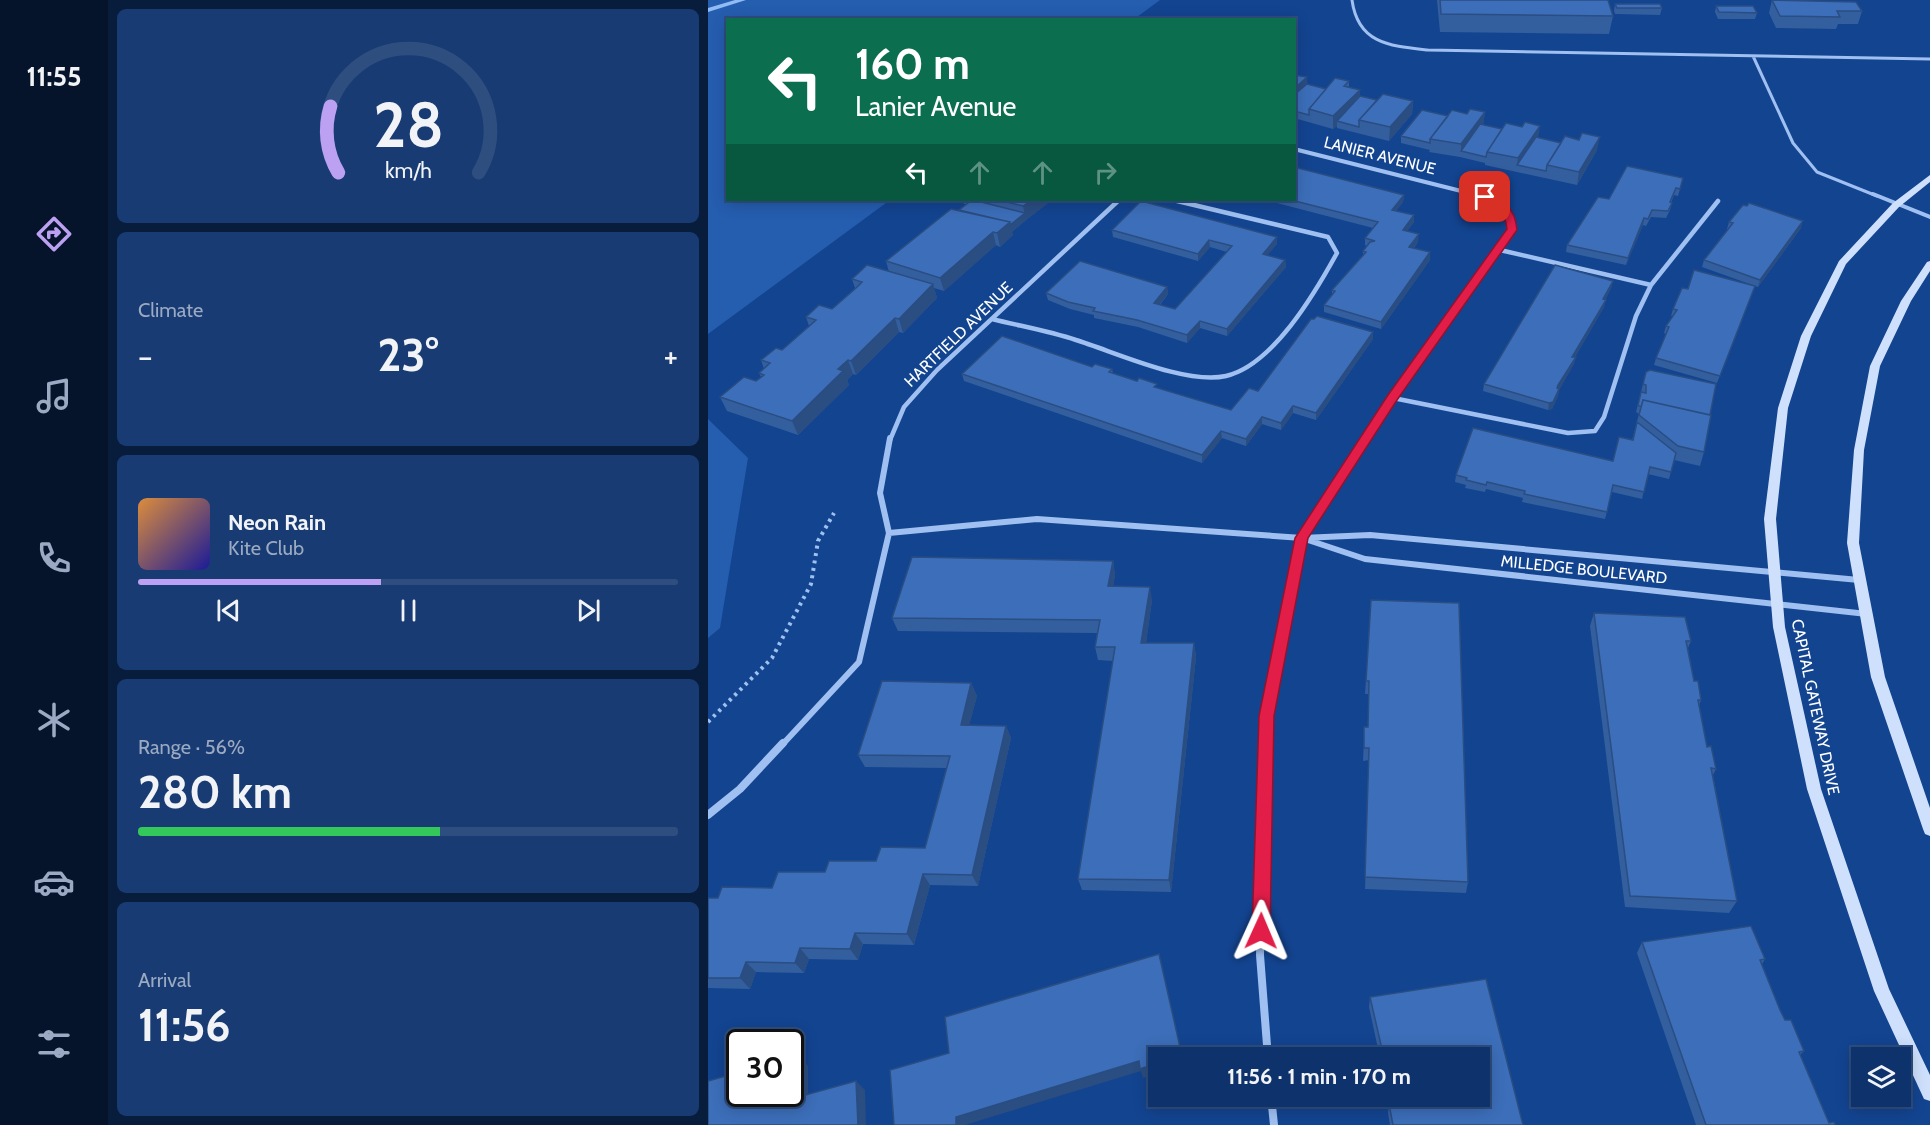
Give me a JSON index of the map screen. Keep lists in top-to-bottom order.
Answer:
{
  "streets": {
    "street": [
      "LANIER AVENUE",
      "HARTFIELD AVENUE",
      "MILLEDGE BOULEVARD",
      "CAPITAL GATEWAY DRIVE"
    ]
  },
  "crossings": [
    ["LANIER AVENUE", "MILLEDGE BOULEVARD"],
    ["HARTFIELD AVENUE", "MILLEDGE BOULEVARD"],
    ["MILLEDGE BOULEVARD", "CAPITAL GATEWAY DRIVE"]
  ],
  "page": {
    "tabs": "11:55",
    "turn": ["160 m", "Lanier Avenue"],
    "tile": [
      "Climate",
      ["Range · 56%", "280 km"],
      ["Arrival", "11:56"]
    ],
    "heat": ["−", "23°", "+"],
    "song": ["Neon Rain", "Kite Club"],
    "limit": "30",
    "trip": "11:56 · 1 min · 170 m",
    "gauge": ["28", "km/h"]
  }
}
